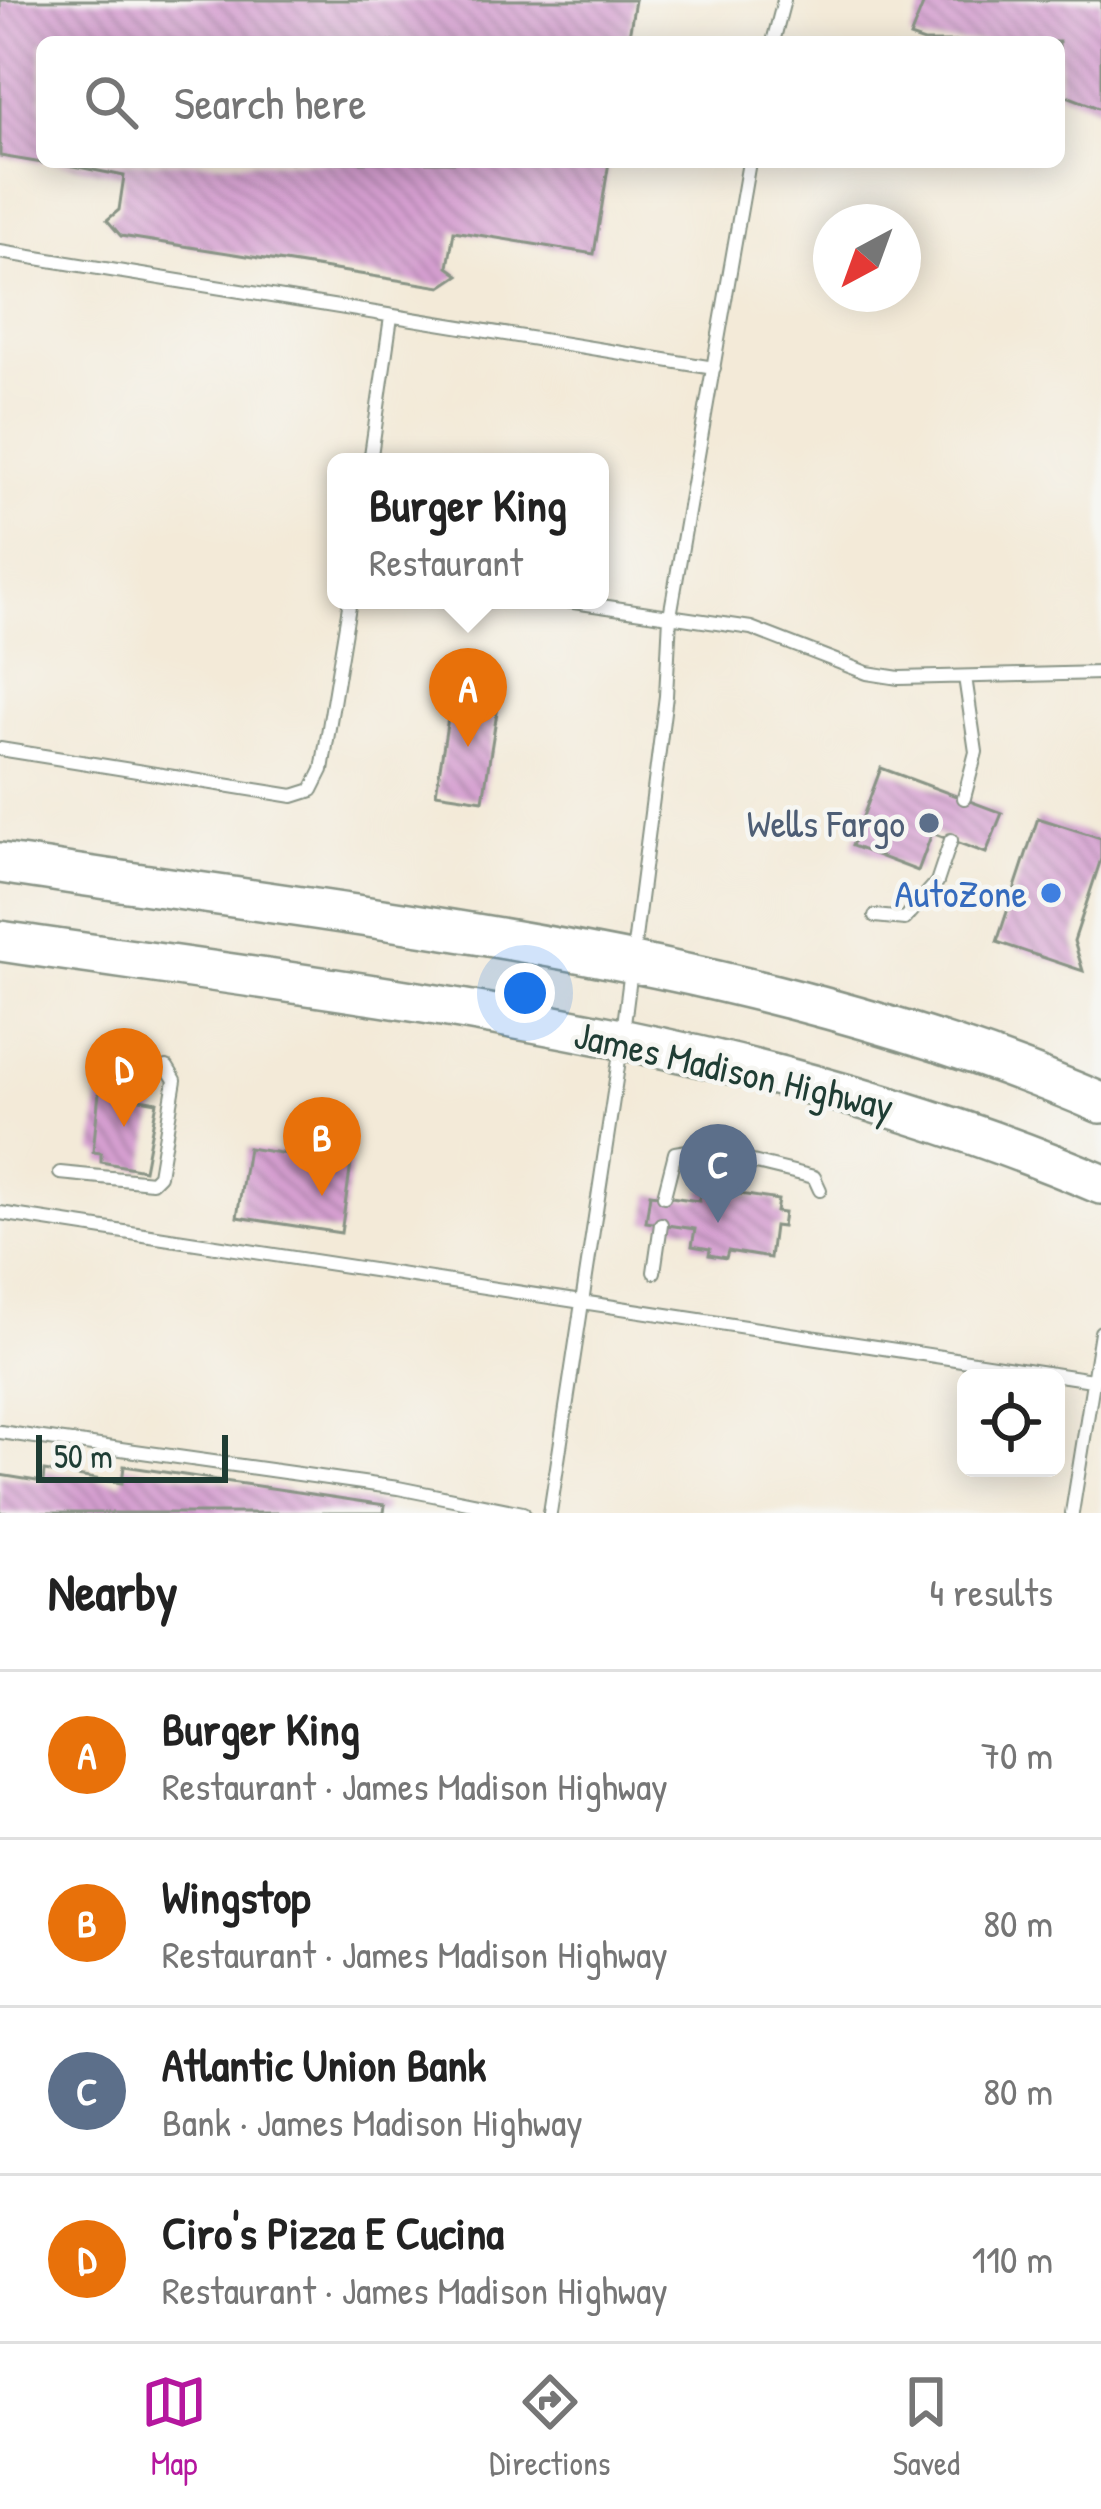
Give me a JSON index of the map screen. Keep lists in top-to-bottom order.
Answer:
{
  "streets": {
    "main road": ["James Madison Highway"]
  },
  "places": ["Wells Fargo", "AutoZone"],
  "scale_bar": "50 m",
  "north": "bottom left",
  "page": {
    "search": "Search here",
    "popup": ["Burger King", "Restaurant"],
    "pins": [
      "A",
      "D",
      "B",
      "C"
    ],
    "scale": "50 m",
    "heading": ["Nearby", "4 results"],
    "list": [
      {
        "mark": "A",
        "name": "Burger King",
        "note": "Restaurant · James Madison Highway",
        "value": "70 m"
      },
      {
        "mark": "B",
        "name": "Wingstop",
        "note": "Restaurant · James Madison Highway",
        "value": "80 m"
      },
      {
        "mark": "C",
        "name": "Atlantic Union Bank",
        "note": "Bank · James Madison Highway",
        "value": "80 m"
      },
      {
        "mark": "D",
        "name": "Ciro's Pizza E Cucina",
        "note": "Restaurant · James Madison Highway",
        "value": "110 m"
      }
    ],
    "nav": ["Map", "Directions", "Saved"]
  }
}
